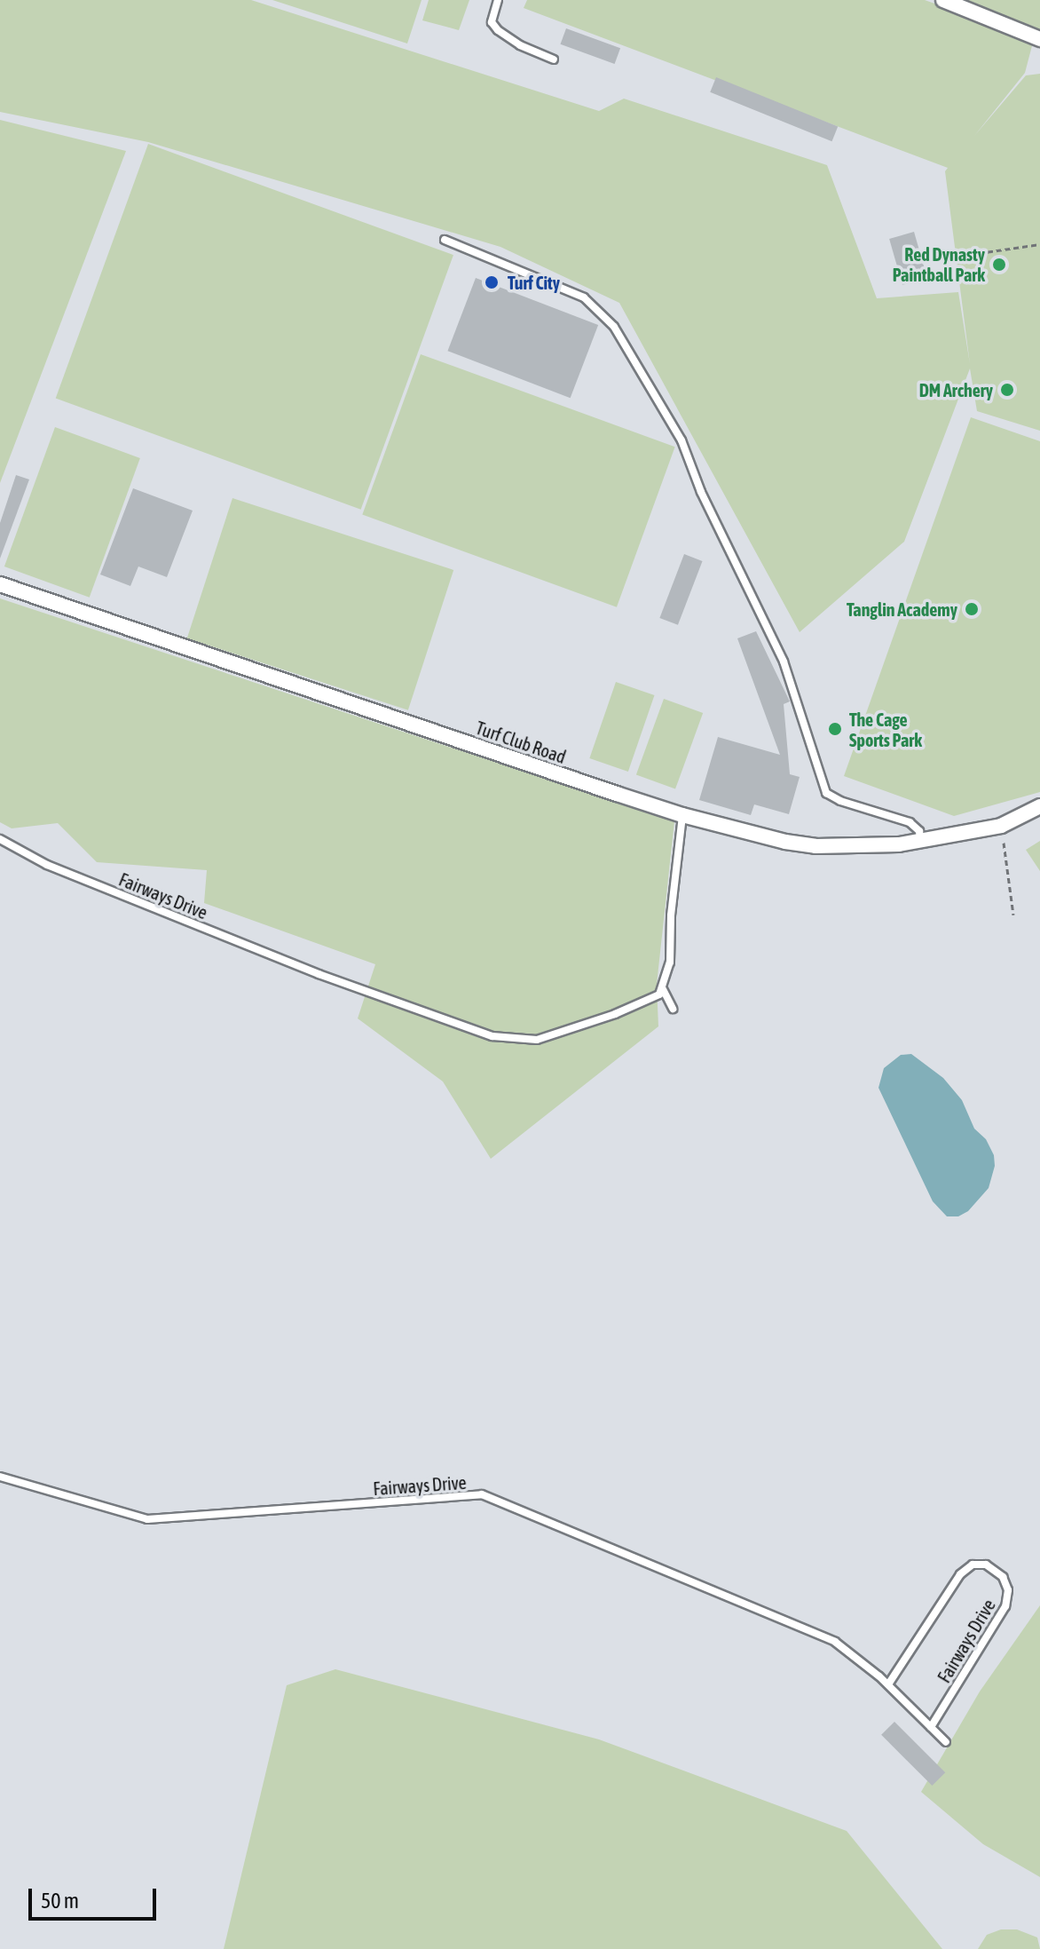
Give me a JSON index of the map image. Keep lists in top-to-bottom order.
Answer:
{
  "streets": {
    "street": ["Turf Club Road"],
    "lane": ["Fairways Drive"]
  },
  "places": [
    "Red Dynasty Paintball Park",
    "Turf City",
    "DM Archery",
    "Tanglin Academy",
    "The Cage Sports Park"
  ],
  "scale_bar": "50 m"
}
